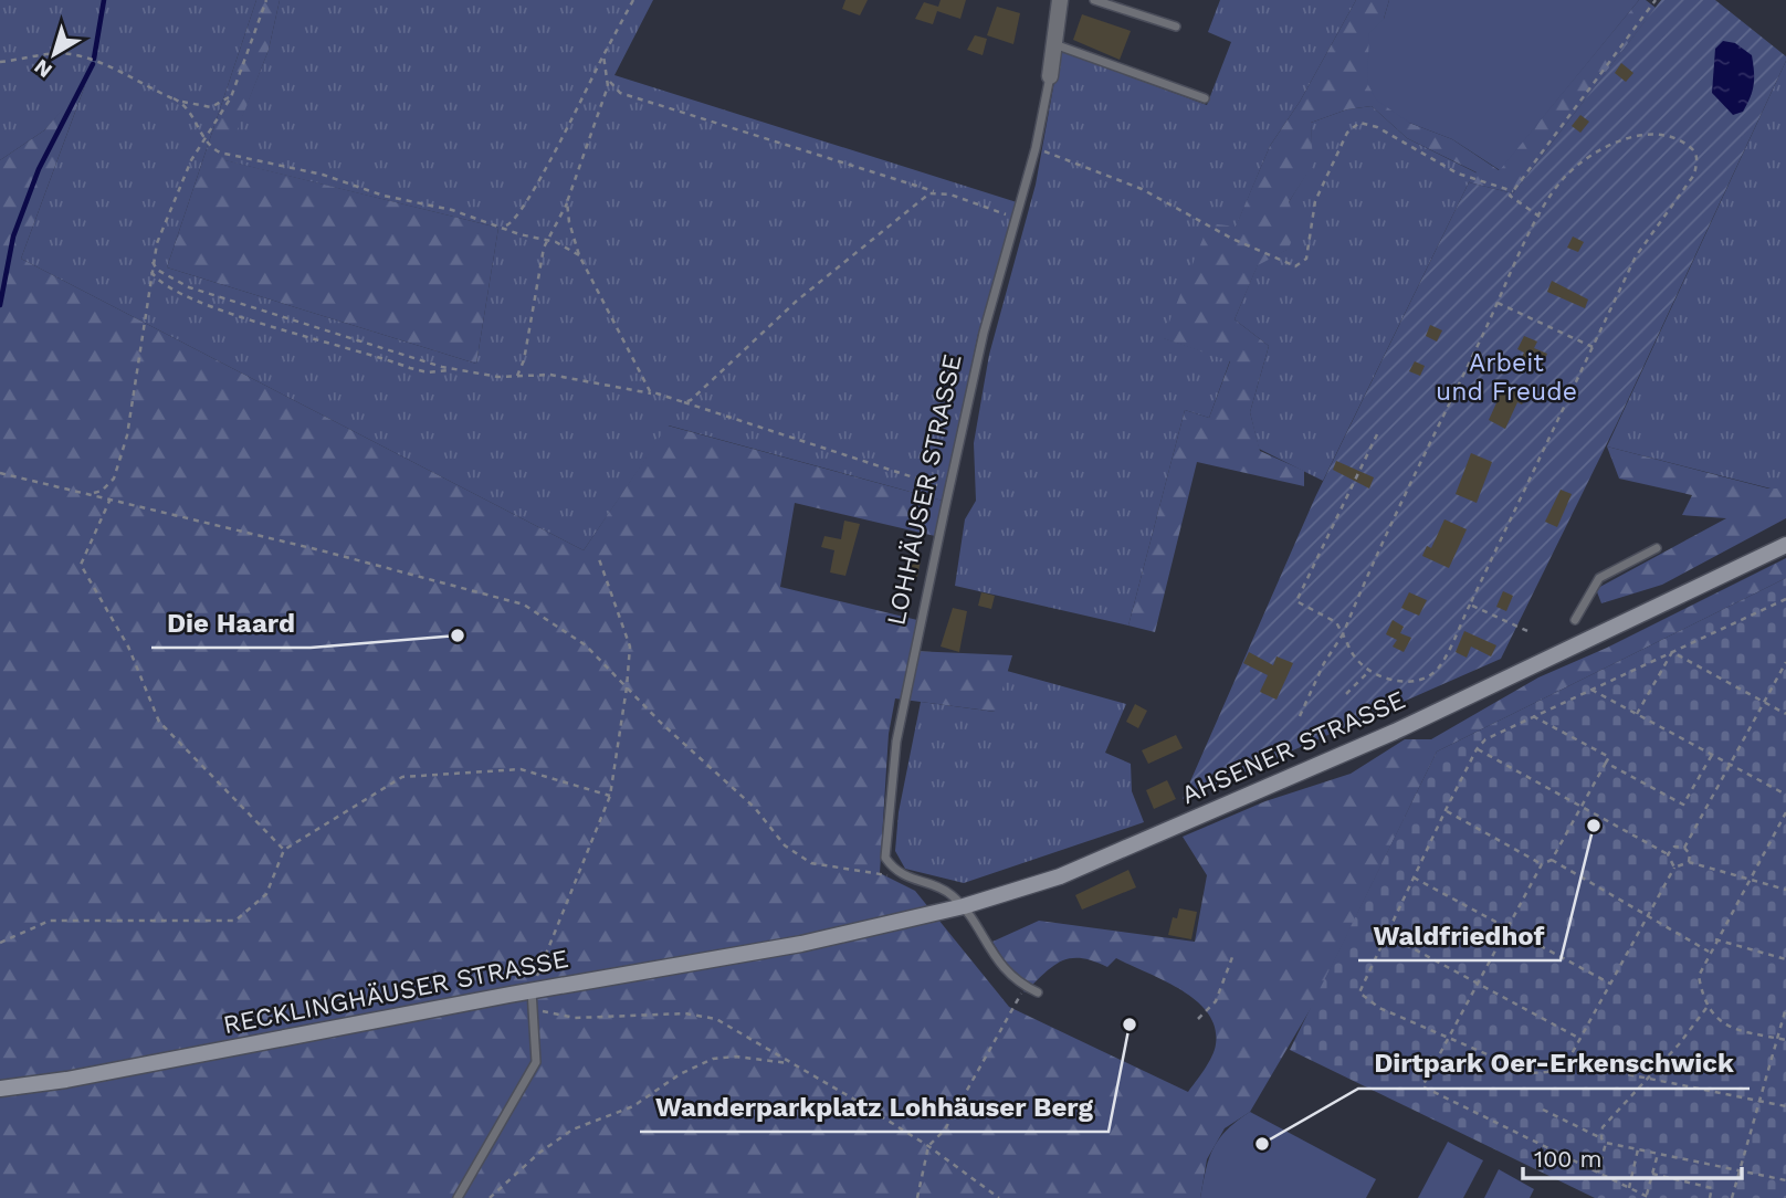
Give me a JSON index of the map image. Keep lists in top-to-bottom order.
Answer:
{
  "streets": {
    "main road": ["AHSENER STRASSE", "RECKLINGHÄUSER STRASSE"],
    "street": ["LOHHÄUSER STRASSE"]
  },
  "crossings": [
    ["LOHHÄUSER STRASSE", "AHSENER STRASSE"],
    ["AHSENER STRASSE", "RECKLINGHÄUSER STRASSE"]
  ],
  "parks": ["Arbeit und Freude"],
  "places": [
    "Die Haard",
    "Waldfriedhof",
    "Wanderparkplatz Lohhäuser Berg",
    "Dirtpark Oer-Erkenschwick"
  ],
  "scale_bar": "100 m",
  "north": "bottom left"
}
